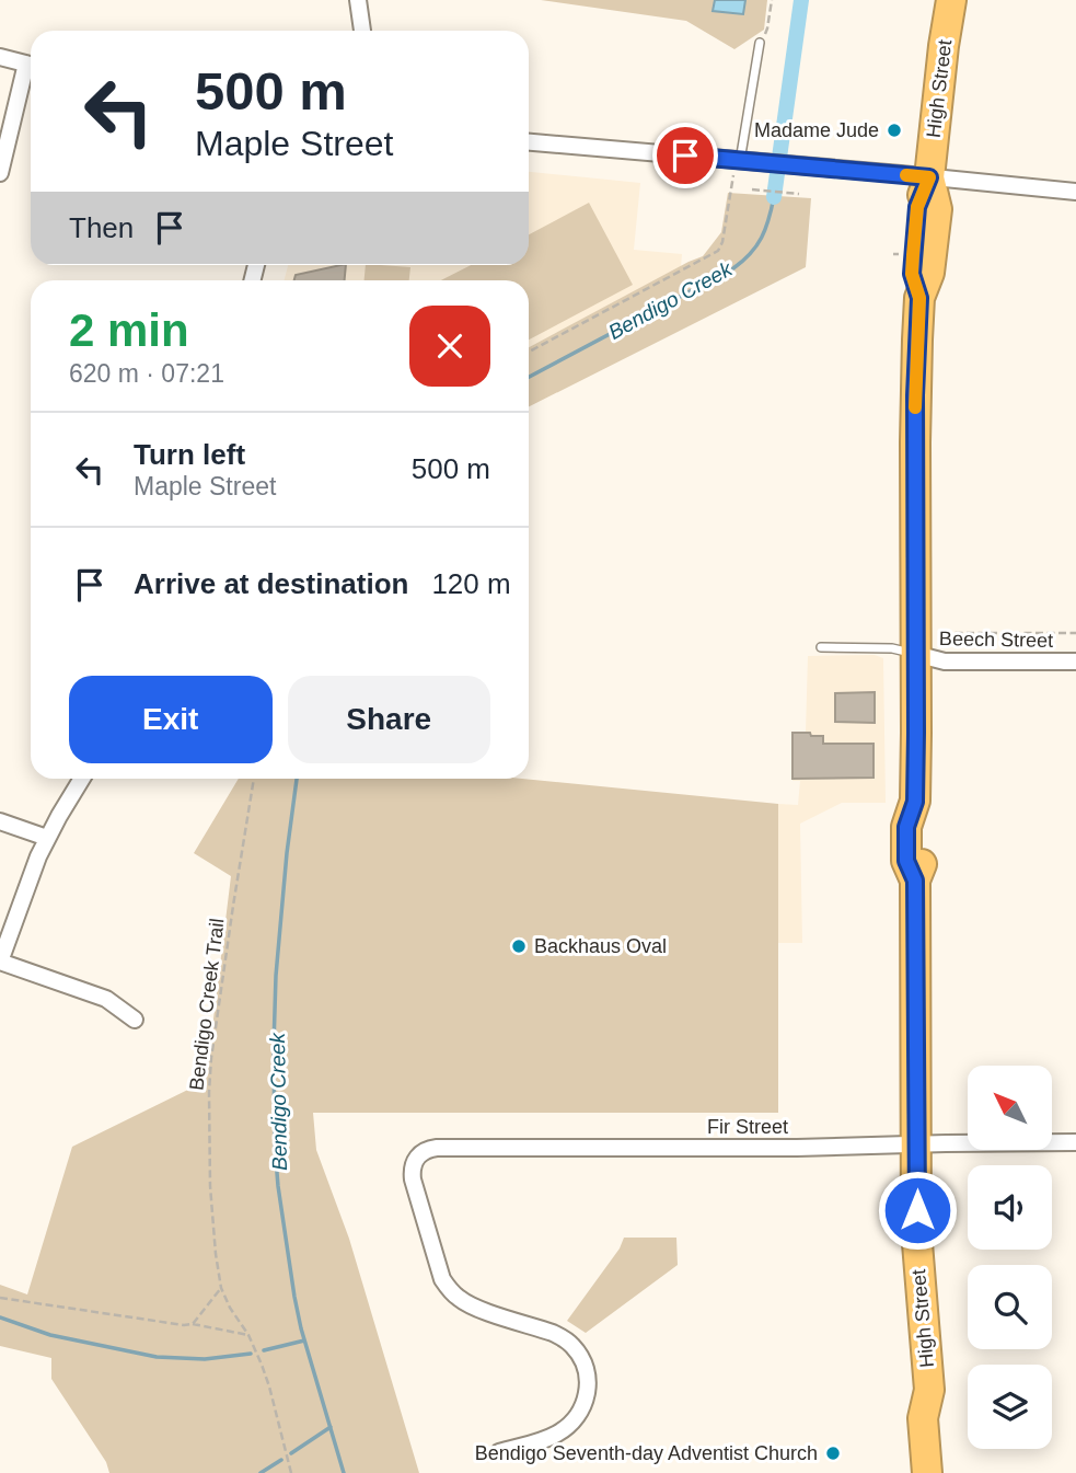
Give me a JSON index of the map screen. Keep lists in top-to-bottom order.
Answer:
{
  "streets": {
    "highway": ["High Street"],
    "street": ["Beech Street", "Fir Street"],
    "path": ["Bendigo Creek Trail"]
  },
  "crossings": [
    ["High Street", "Beech Street"],
    ["High Street", "Fir Street"]
  ],
  "water": ["Bendigo Creek"],
  "places": ["Madame Jude", "Backhaus Oval", "Bendigo Seventh-day Adventist Church"],
  "north": "top left",
  "page": {
    "turn": ["500 m", "Maple Street"],
    "then": "Then",
    "heading": ["2 min", "620 m · 07:21"],
    "list": [
      {
        "name": "Turn left",
        "note": "Maple Street",
        "value": "500 m"
      },
      {
        "name": "Arrive at destination",
        "value": "120 m"
      }
    ],
    "buttons": ["Exit", "Share"]
  }
}
